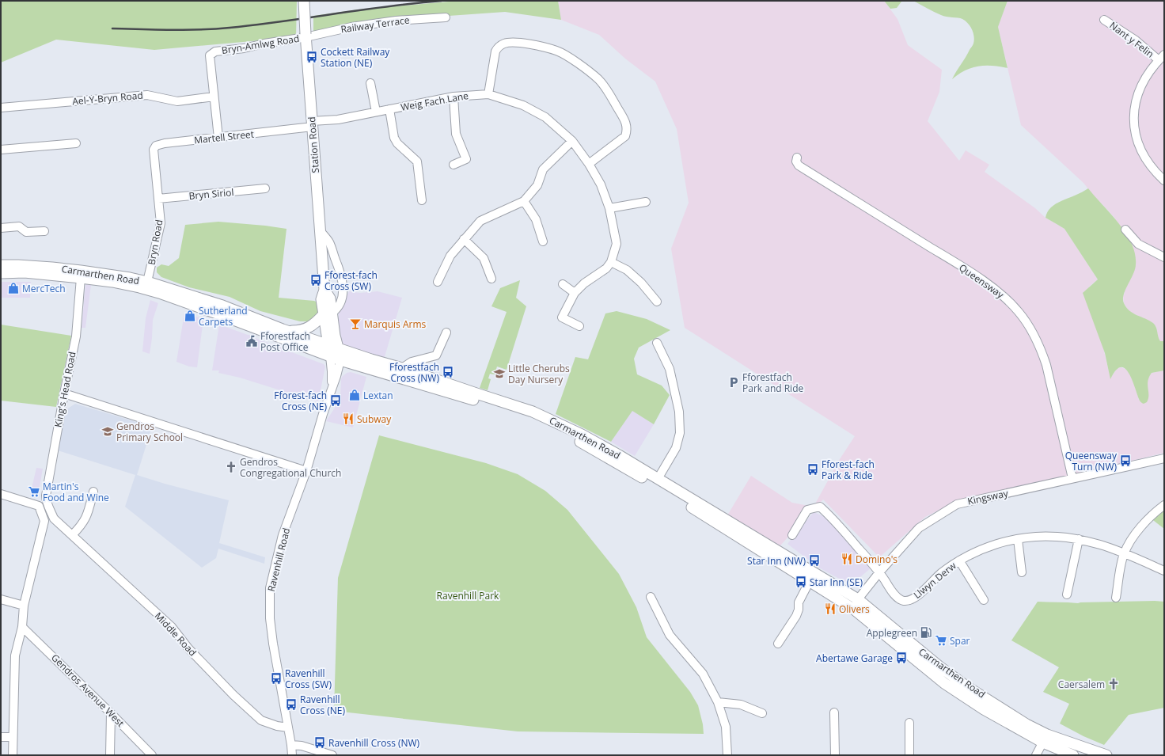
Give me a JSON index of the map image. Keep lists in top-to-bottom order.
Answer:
{
  "streets": {
    "main road": ["Station Road", "Carmarthen Road"],
    "street": [
      "Railway Terrace",
      "Nant y Felin",
      "Bryn-Amlwg Road",
      "Ael-Y-Bryn Road",
      "Weig Fach Lane",
      "Martell Street",
      "Bryn Siriol",
      "Bryn Road",
      "Queensway",
      "King's Head Road",
      "Kingsway",
      "Ravenhill Road",
      "Llwyn Derw",
      "Middle Road",
      "Gendros Avenue West"
    ]
  },
  "crossings": [
    ["Railway Terrace", "Bryn-Amlwg Road"],
    ["Railway Terrace", "Station Road"],
    ["Bryn-Amlwg Road", "Ael-Y-Bryn Road"],
    ["Bryn-Amlwg Road", "Station Road"],
    ["Weig Fach Lane", "Martell Street"],
    ["Weig Fach Lane", "Station Road"],
    ["Martell Street", "Station Road"],
    ["Martell Street", "Bryn Road"],
    ["Station Road", "Carmarthen Road"],
    ["Station Road", "Ravenhill Road"],
    ["Bryn Siriol", "Bryn Road"],
    ["Bryn Road", "Carmarthen Road"],
    ["Carmarthen Road", "King's Head Road"],
    ["Carmarthen Road", "Kingsway"],
    ["Carmarthen Road", "Ravenhill Road"],
    ["Queensway", "Kingsway"],
    ["Kingsway", "Llwyn Derw"],
    ["Ravenhill Road", "Middle Road"]
  ],
  "parks": ["Ravenhill Park"],
  "places": {
    "bus stop": [
      "Cockett Railway Station (NE)",
      "Fforest-fach Cross (SW)",
      "Fforestfach Cross (NW)",
      "Fforest-fach Cross (NE)",
      "Queensway Turn (NW)",
      "Fforest-fach Park & Ride",
      "Star Inn (NW)",
      "Star Inn (SE)",
      "Abertawe Garage",
      "Ravenhill Cross (SW)",
      "Ravenhill Cross (NE)",
      "Ravenhill Cross (NW)"
    ],
    "shop": ["MercTech", "Sutherland Carpets", "Lextan"],
    "bar": ["Marquis Arms"],
    "public building": ["Fforestfach Post Office"],
    "school or university": ["Little Cherubs Day Nursery", "Gendros Primary School"],
    "parking": ["Fforestfach Park and Ride"],
    "restaurant": ["Subway", "Domino's", "Olivers"],
    "church": ["Gendros Congregational Church", "Caersalem"],
    "supermarket": ["Martin's Food and Wine", "Spar"],
    "fuel station": ["Applegreen"]
  }
}
